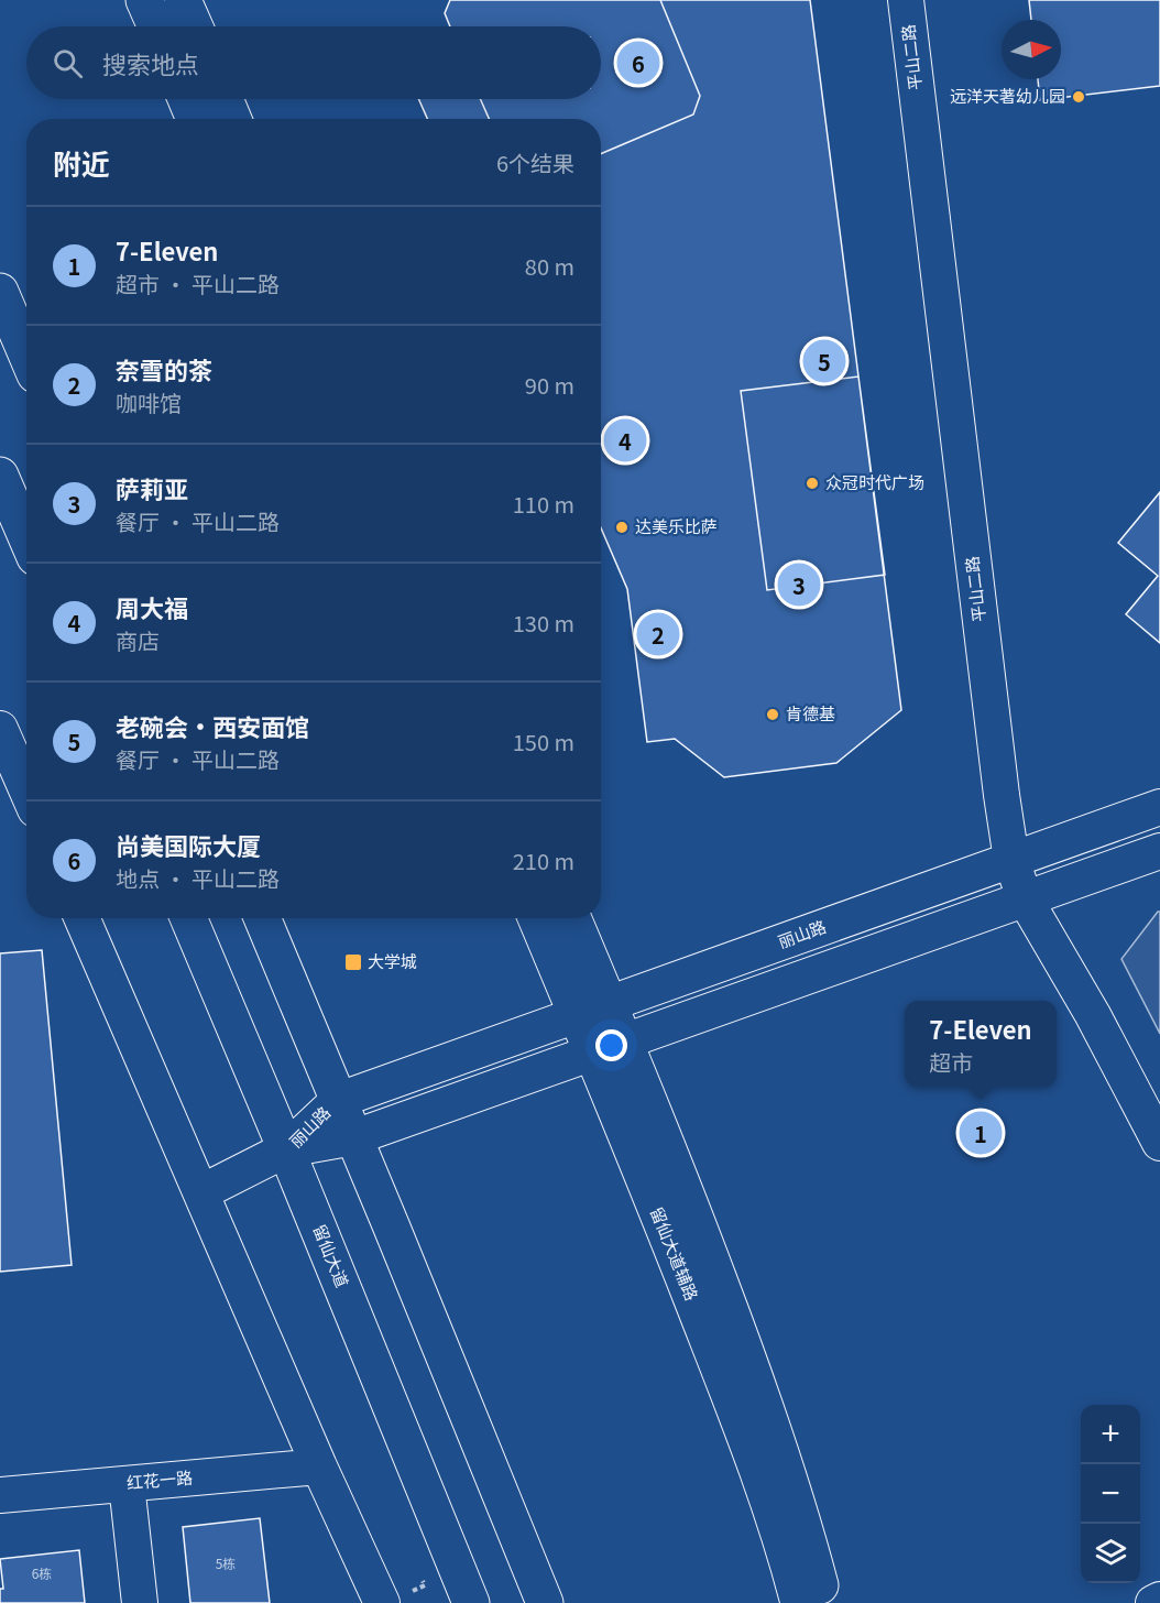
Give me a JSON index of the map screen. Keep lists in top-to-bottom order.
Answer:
{
  "streets": {
    "main road": ["留仙大道辅路", "留仙大道"],
    "street": ["平山二路", "丽山路", "红花一路"]
  },
  "crossings": [
    ["平山二路", "丽山路"],
    ["丽山路", "留仙大道辅路"],
    ["丽山路", "留仙大道"]
  ],
  "places": {
    "other": [
      "远洋天著幼儿园",
      "众冠时代广场",
      "达美乐比萨",
      "肯德基"
    ],
    "transit": ["大学城"]
  },
  "house_numbers": ["5栋", "6栋"],
  "north": "right",
  "page": {
    "search": "搜索地点",
    "pins": [
      "6",
      "5",
      "4",
      "3",
      "2",
      "1"
    ],
    "heading": ["附近", "6个结果"],
    "list": [
      {
        "mark": "1",
        "name": "7-Eleven",
        "note": "超市 · 平山二路",
        "value": "80 m"
      },
      {
        "mark": "2",
        "name": "奈雪的茶",
        "note": "咖啡馆",
        "value": "90 m"
      },
      {
        "mark": "3",
        "name": "萨莉亚",
        "note": "餐厅 · 平山二路",
        "value": "110 m"
      },
      {
        "mark": "4",
        "name": "周大福",
        "note": "商店",
        "value": "130 m"
      },
      {
        "mark": "5",
        "name": "老碗会·西安面馆",
        "note": "餐厅 · 平山二路",
        "value": "150 m"
      },
      {
        "mark": "6",
        "name": "尚美国际大厦",
        "note": "地点 · 平山二路",
        "value": "210 m"
      }
    ],
    "popup": ["7-Eleven", "超市"],
    "map_buttons": ["+", "−"]
  }
}
